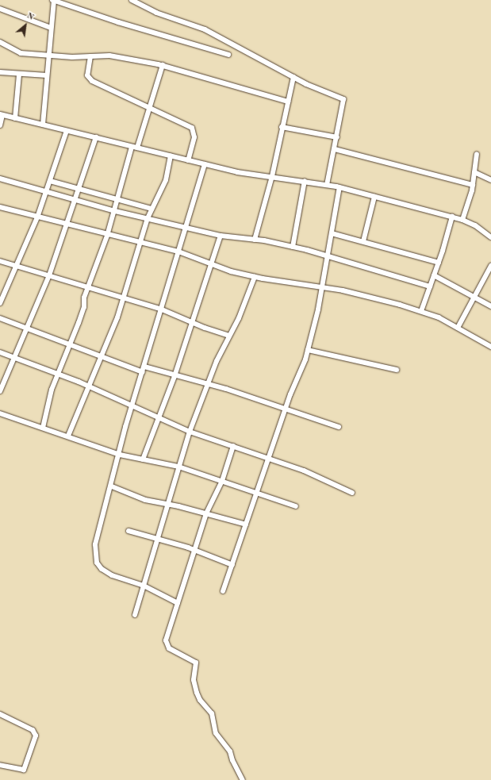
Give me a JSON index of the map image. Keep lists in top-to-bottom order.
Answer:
{
  "north": "top right"
}
